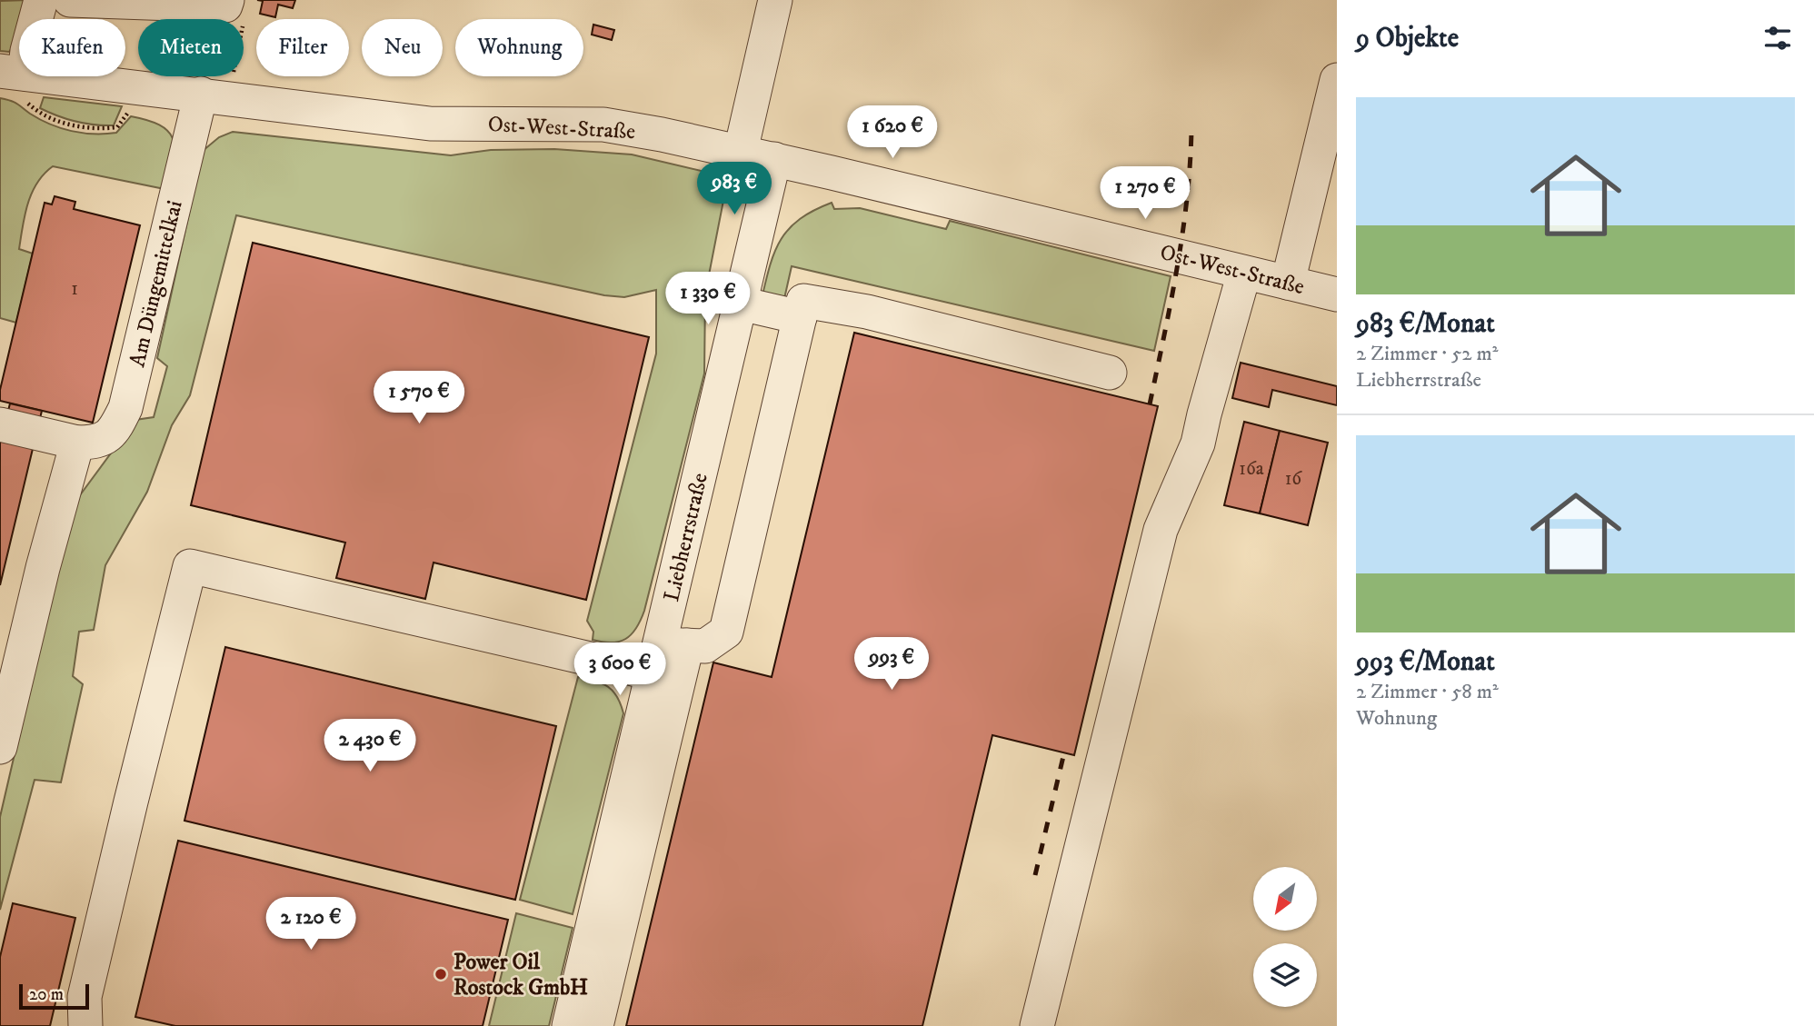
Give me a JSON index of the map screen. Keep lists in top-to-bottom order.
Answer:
{
  "streets": {
    "street": ["Ost-West-Straße", "Am Düngemittelkai", "Liebherrstraße"]
  },
  "crossings": [
    ["Ost-West-Straße", "Am Düngemittelkai"],
    ["Ost-West-Straße", "Liebherrstraße"]
  ],
  "places": ["Power Oil Rostock GmbH"],
  "house_numbers": ["1", "16a", "16"],
  "scale_bar": "20 m",
  "north": "bottom left",
  "page": {
    "heading": "9 Objekte",
    "chip": [
      "Kaufen",
      "Mieten",
      "Filter",
      "Neu",
      "Wohnung"
    ],
    "list": [
      {
        "name": "983 €/Monat",
        "note": "2 Zimmer · 52 m² · Liebherrstraße"
      },
      {
        "name": "993 €/Monat",
        "note": "2 Zimmer · 58 m² · Wohnung"
      }
    ],
    "price": [
      "1 620 €",
      "983 €",
      "1 270 €",
      "1 330 €",
      "1 570 €",
      "993 €",
      "3 600 €",
      "2 430 €",
      "2 120 €"
    ],
    "scale": "20 m"
  }
}
